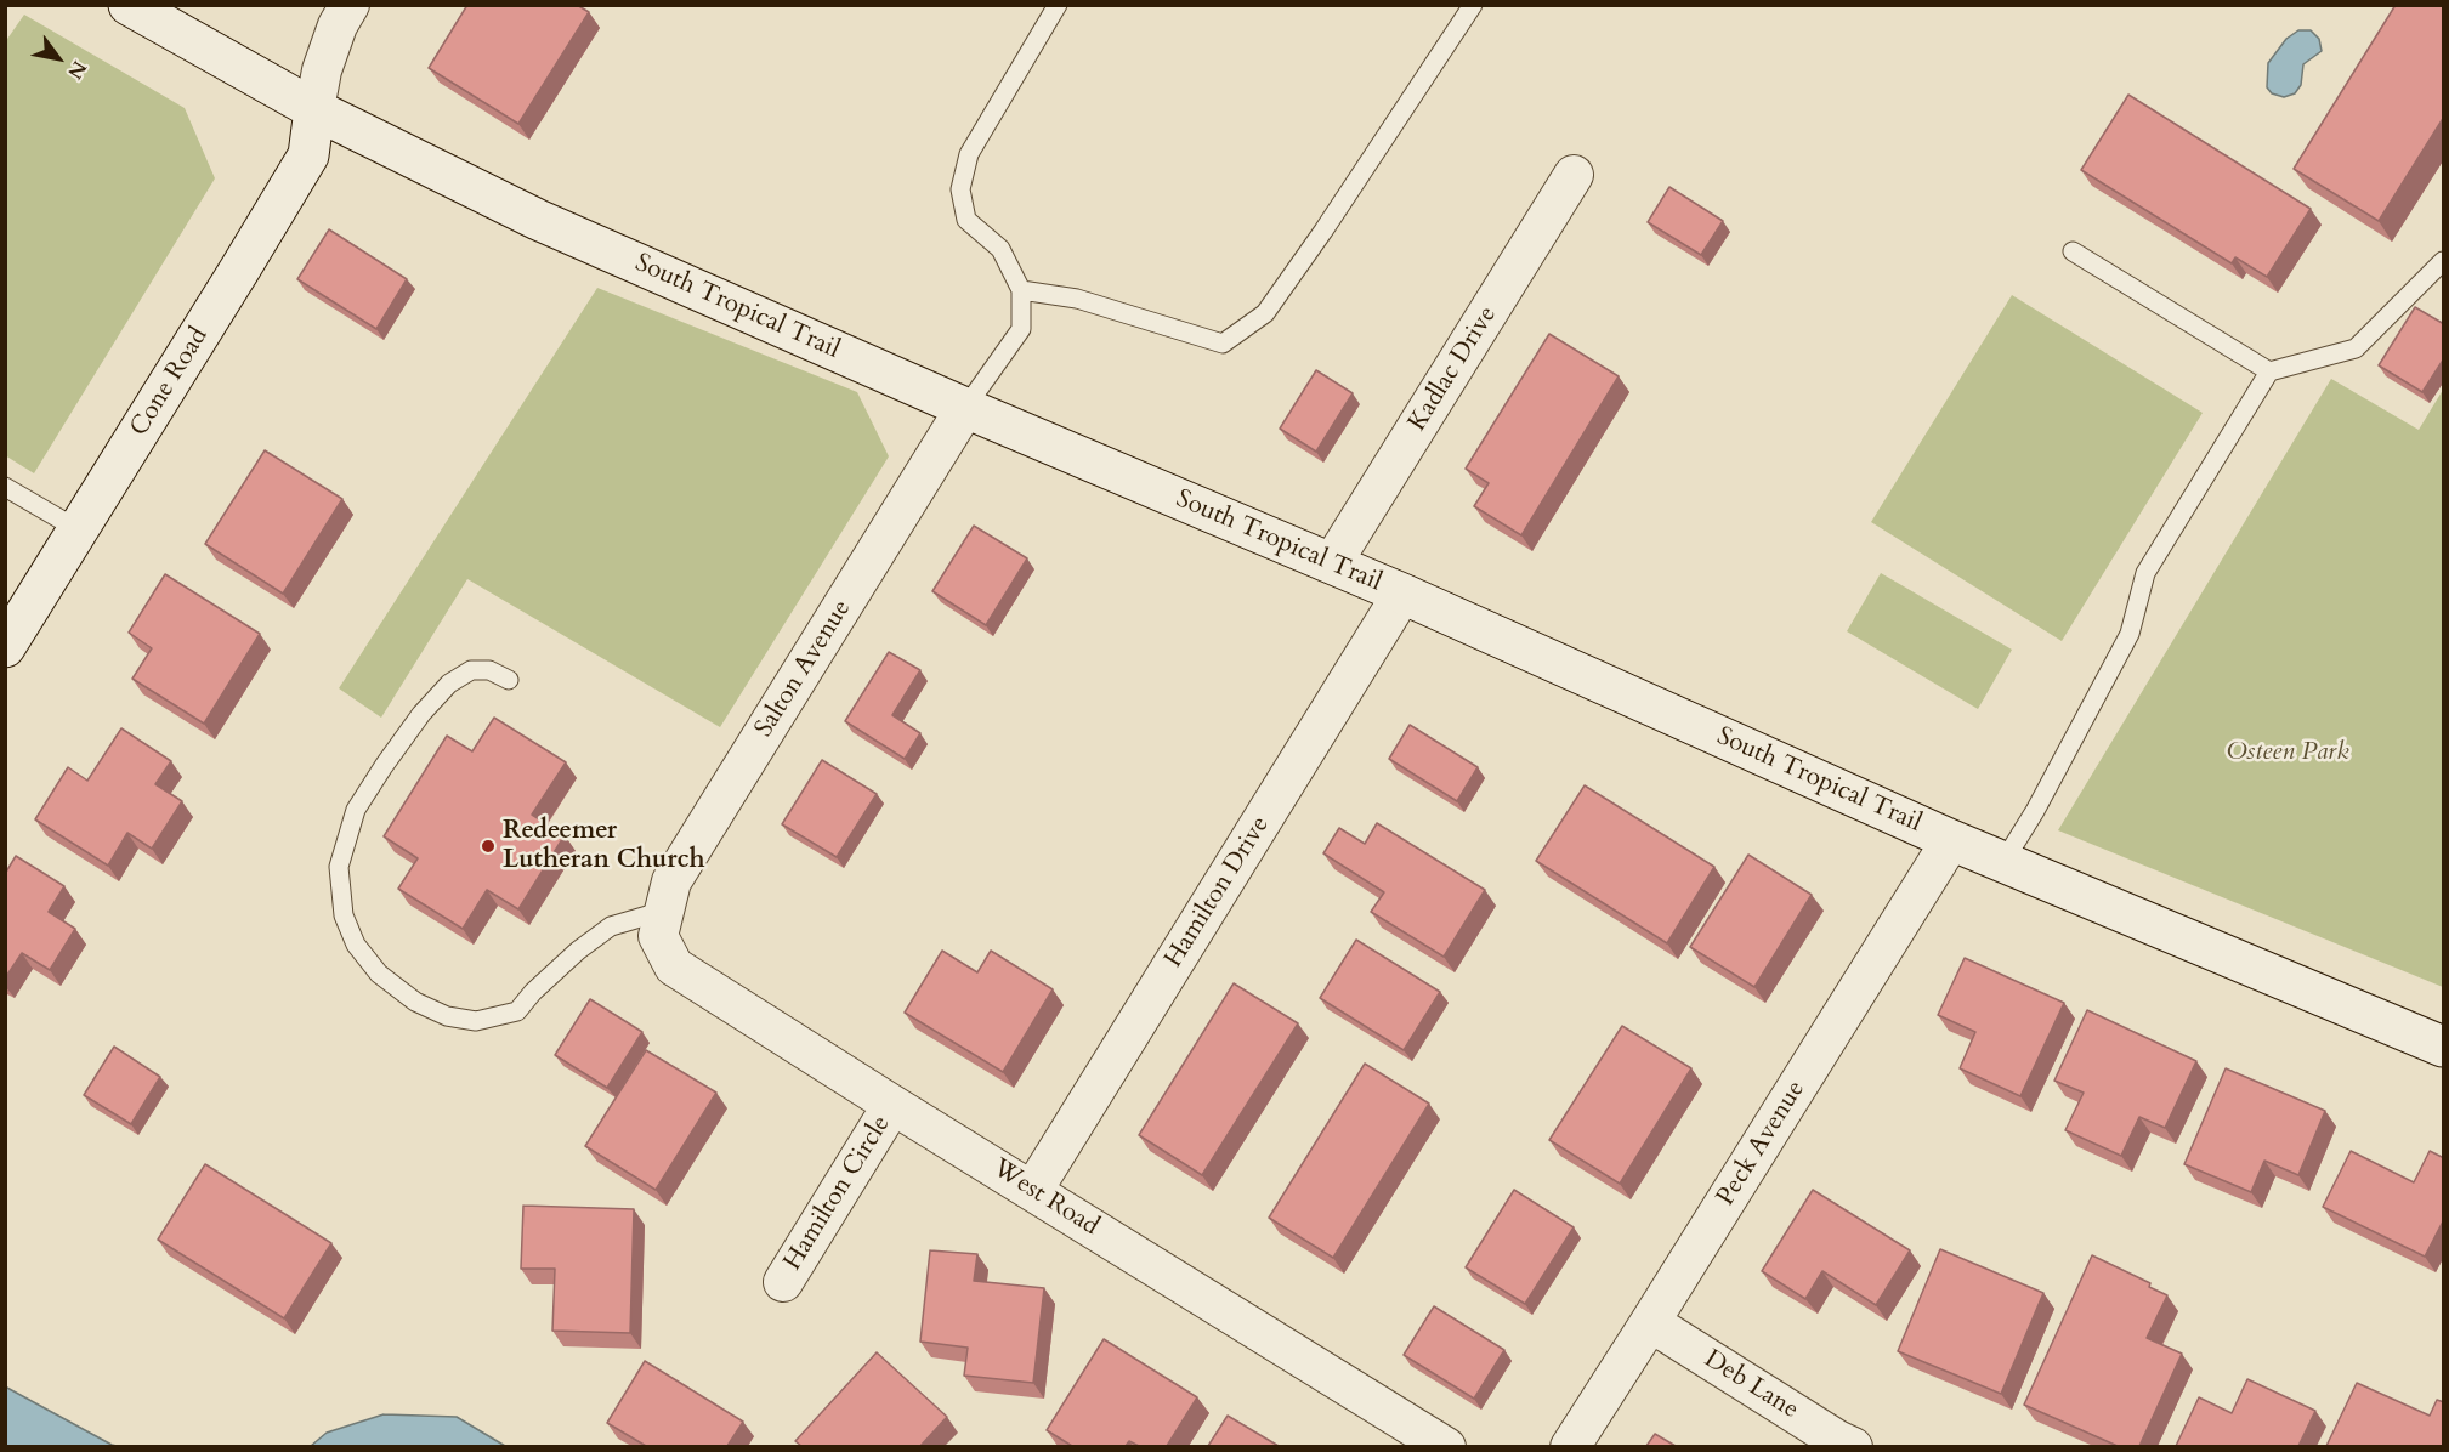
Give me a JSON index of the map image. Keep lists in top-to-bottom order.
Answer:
{
  "streets": {
    "street": [
      "South Tropical Trail",
      "Kadlac Drive",
      "Cone Road",
      "Salton Avenue",
      "Hamilton Drive",
      "Peck Avenue",
      "Hamilton Circle",
      "West Road",
      "Deb Lane"
    ]
  },
  "crossings": [
    ["South Tropical Trail", "Kadlac Drive"],
    ["South Tropical Trail", "Cone Road"],
    ["South Tropical Trail", "Salton Avenue"],
    ["South Tropical Trail", "Hamilton Drive"],
    ["South Tropical Trail", "Peck Avenue"],
    ["Salton Avenue", "West Road"],
    ["Hamilton Drive", "West Road"],
    ["Peck Avenue", "Deb Lane"],
    ["Hamilton Circle", "West Road"]
  ],
  "parks": ["Osteen Park"],
  "places": ["Redeemer Lutheran Church"],
  "north": "bottom right"
}
